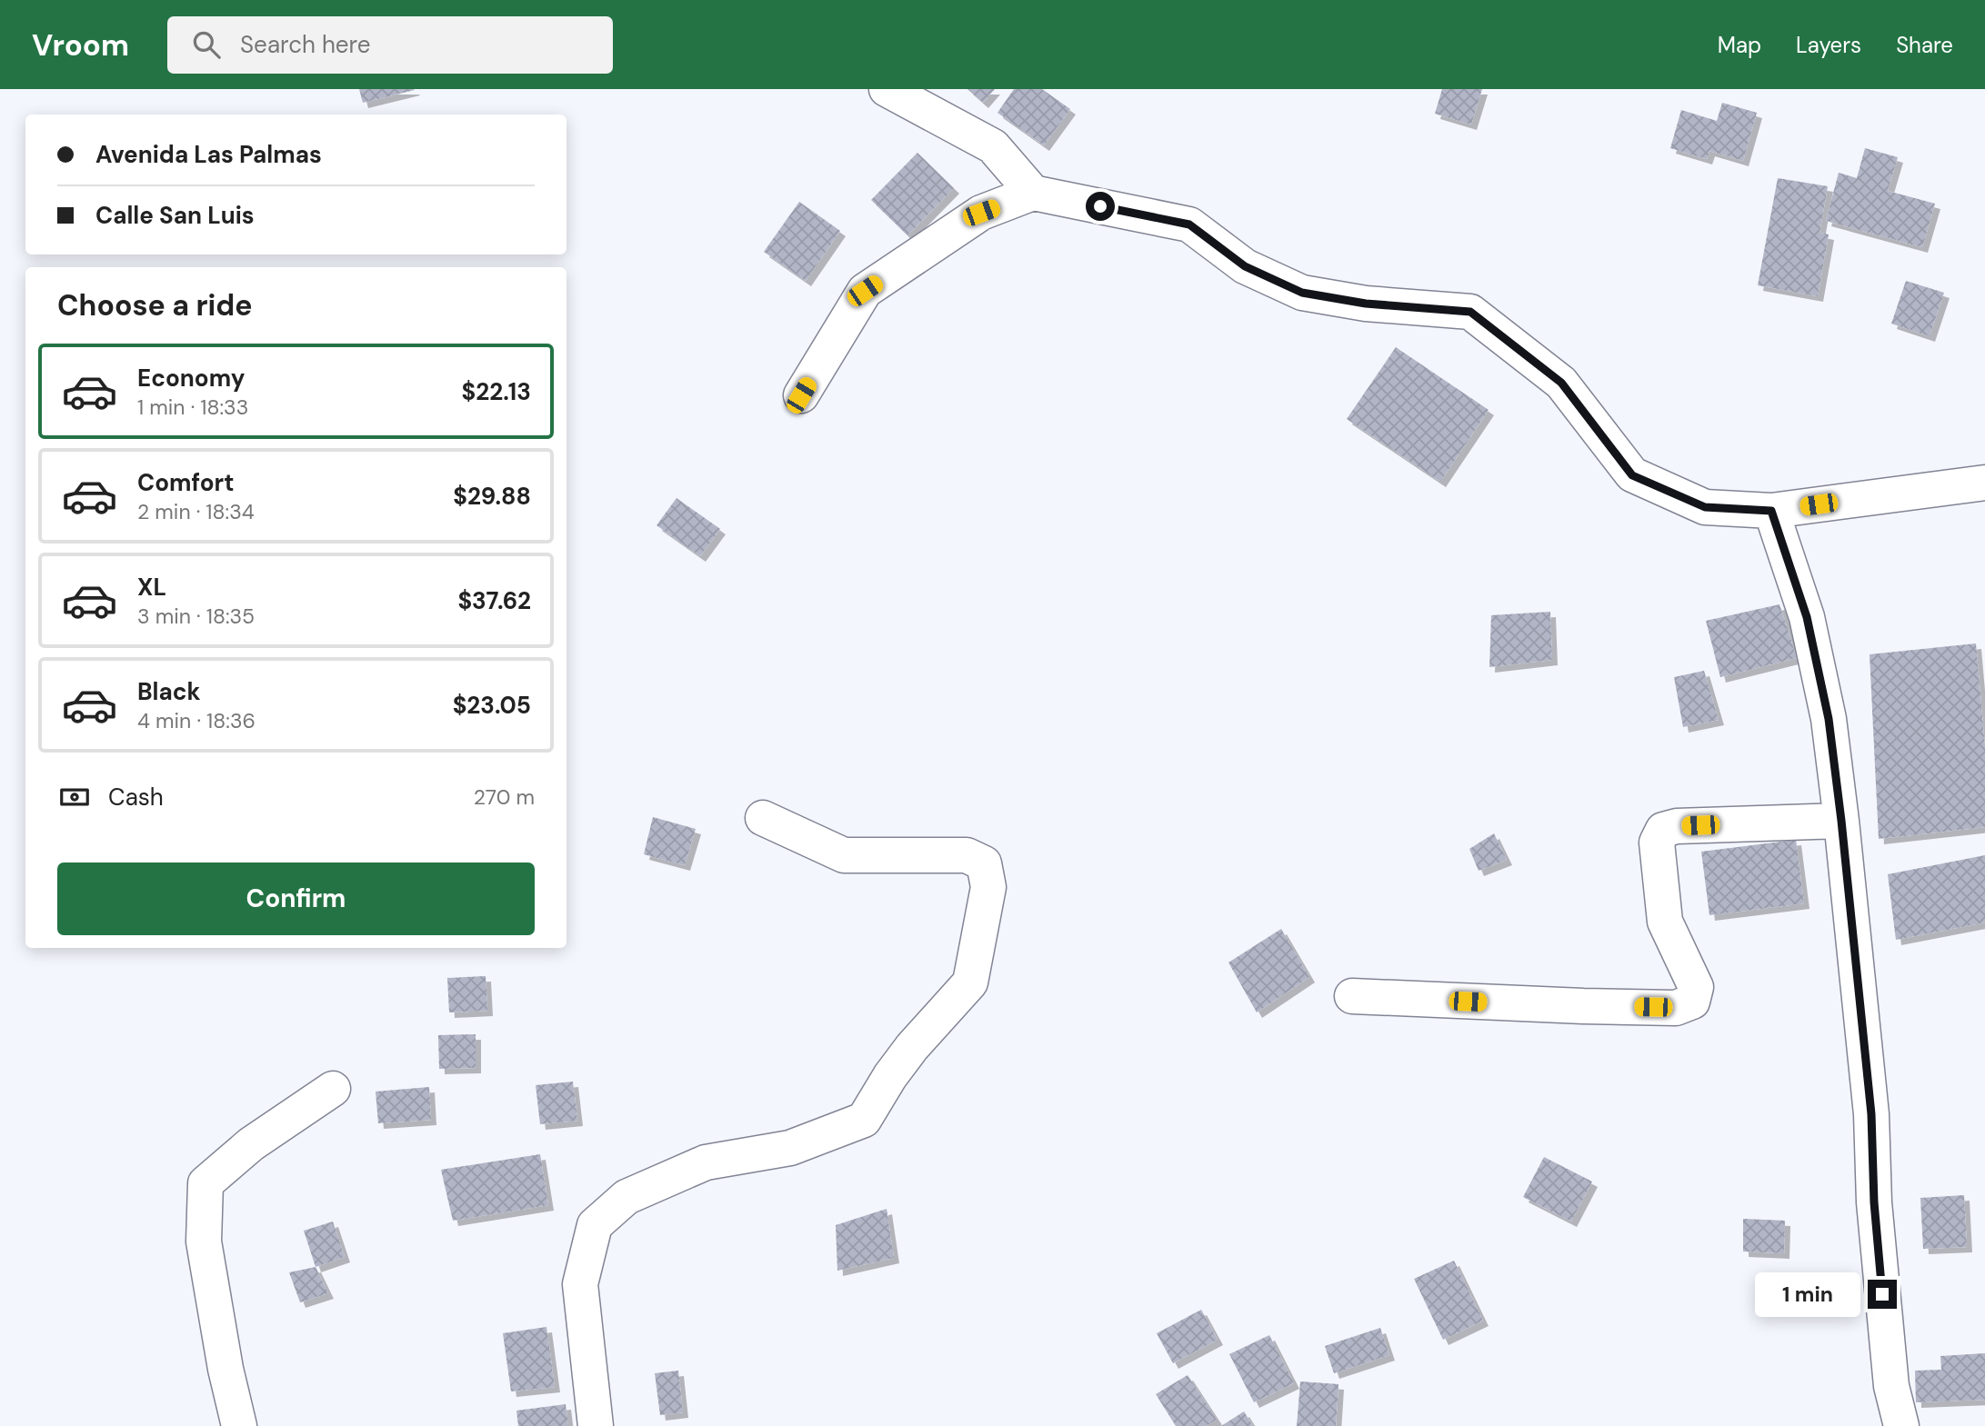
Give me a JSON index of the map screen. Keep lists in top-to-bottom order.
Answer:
{
  "page": {
    "header": "Vroom",
    "search": "Search here",
    "nav": ["Map", "Layers", "Share"],
    "banner": ["Avenida Las Palmas", "Calle San Luis"],
    "heading": "Choose a ride",
    "list": [
      {
        "name": "Economy",
        "note": "1 min · 18:33",
        "value": "$22.13"
      },
      {
        "name": "Comfort",
        "note": "2 min · 18:34",
        "value": "$29.88"
      },
      {
        "name": "XL",
        "note": "3 min · 18:35",
        "value": "$37.62"
      },
      {
        "name": "Black",
        "note": "4 min · 18:36",
        "value": "$23.05"
      }
    ],
    "pay": ["Cash", "270 m"],
    "buttons": "Confirm",
    "bubble": "1 min"
  }
}
